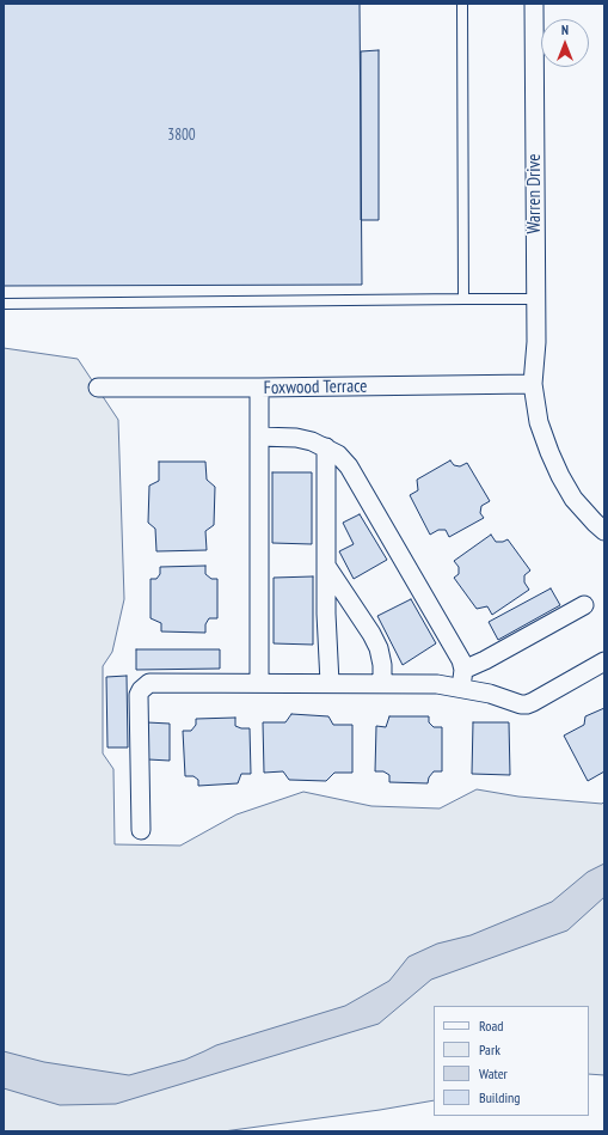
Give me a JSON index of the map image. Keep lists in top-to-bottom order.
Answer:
{
  "streets": {
    "street": ["Warren Drive", "Foxwood Terrace"]
  },
  "crossings": [
    ["Warren Drive", "Foxwood Terrace"]
  ],
  "house_numbers": ["3800"],
  "legend": [
    "Road",
    "Park",
    "Water",
    "Building"
  ],
  "north": "top"
}
